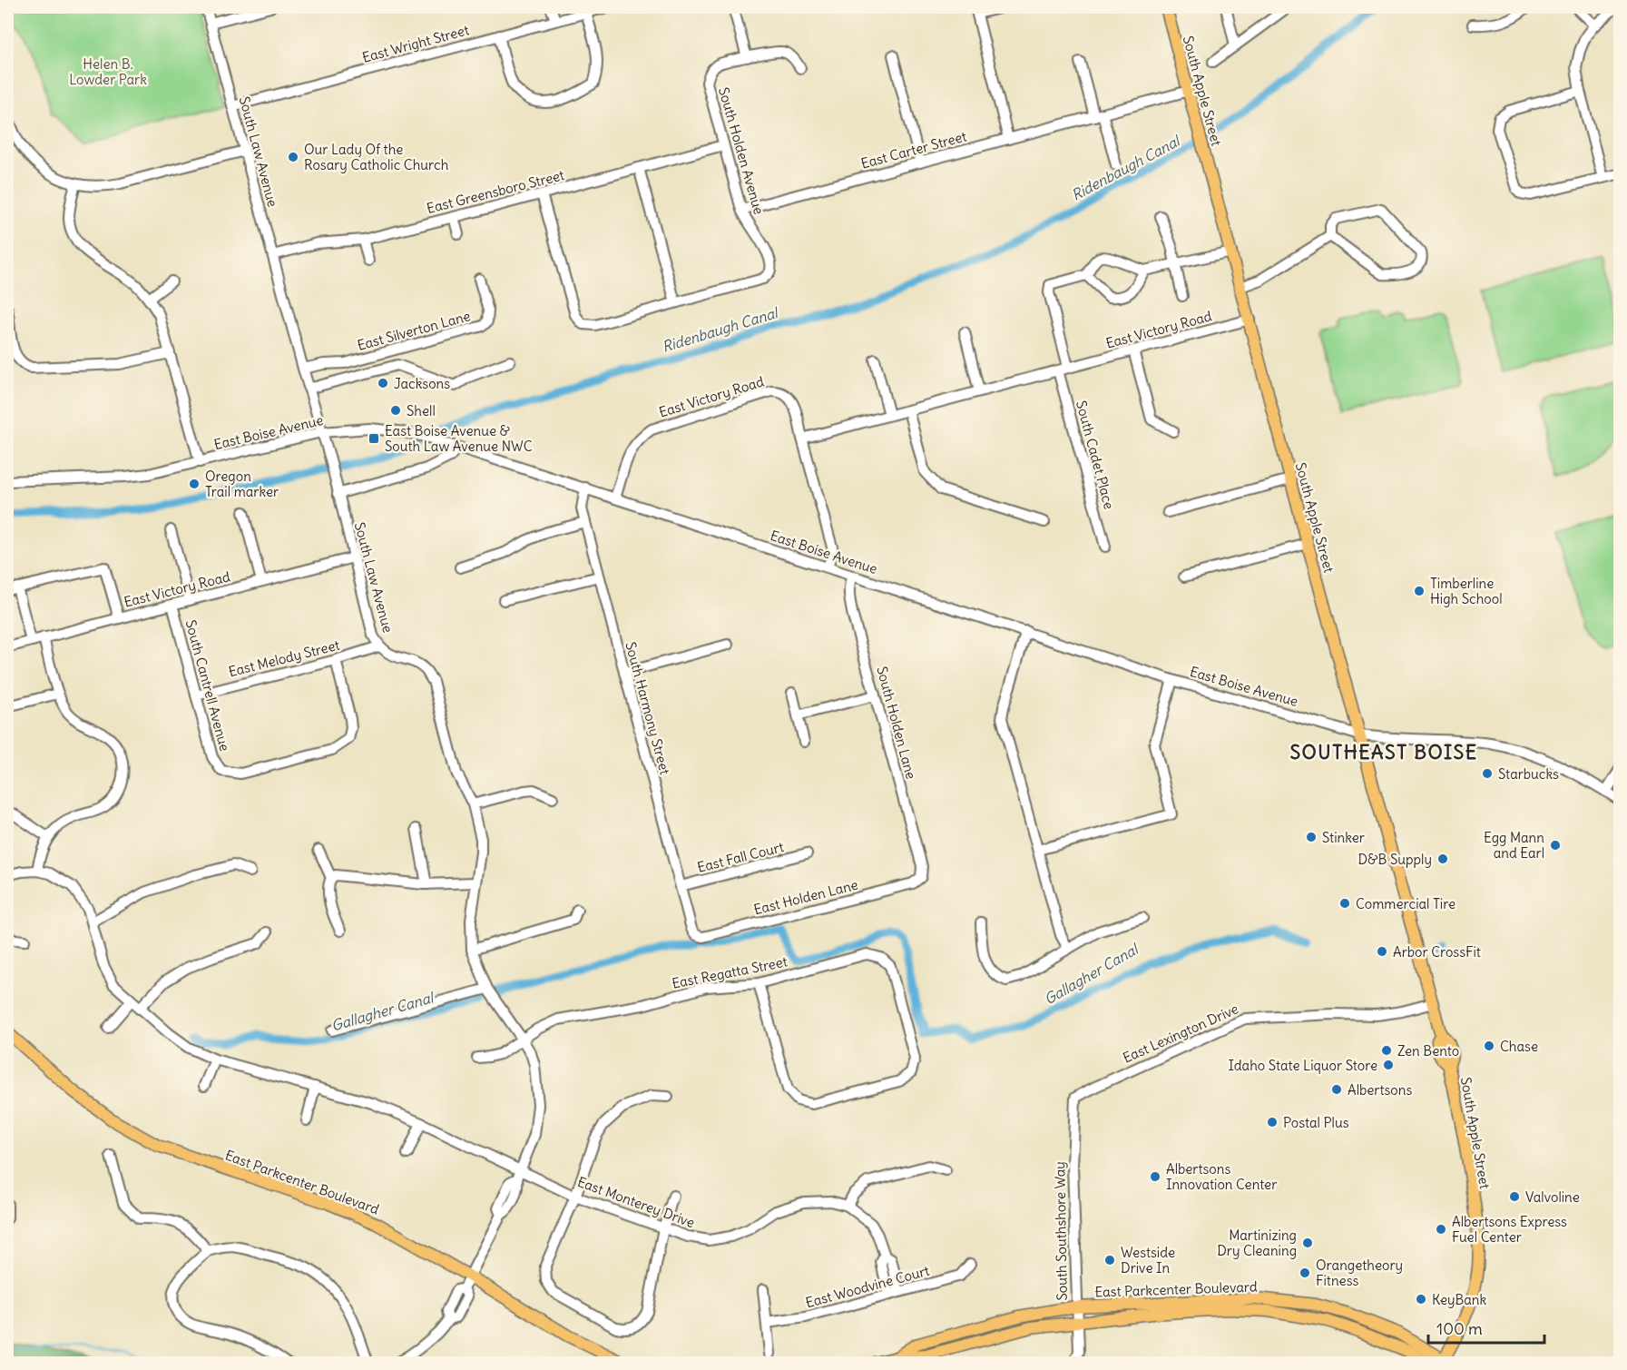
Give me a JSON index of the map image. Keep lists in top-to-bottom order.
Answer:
{
  "streets": {
    "main road": ["South Apple Street", "East Parkcenter Boulevard"],
    "street": [
      "East Wright Street",
      "East Carter Street",
      "South Holden Avenue",
      "South Law Avenue",
      "East Greensboro Street",
      "East Victory Road",
      "East Silverton Lane",
      "East Boise Avenue",
      "South Cadet Place",
      "East Melody Street",
      "South Cantrell Avenue",
      "South Harmony Street",
      "South Holden Lane",
      "East Fall Court",
      "East Holden Lane",
      "East Regatta Street",
      "East Lexington Drive",
      "East Monterey Drive",
      "South Southshore Way",
      "East Woodvine Court"
    ]
  },
  "crossings": [
    ["East Wright Street", "South Law Avenue"],
    ["South Apple Street", "East Carter Street"],
    ["South Apple Street", "East Victory Road"],
    ["South Apple Street", "East Boise Avenue"],
    ["South Apple Street", "East Lexington Drive"],
    ["South Apple Street", "East Parkcenter Boulevard"],
    ["East Carter Street", "South Holden Avenue"],
    ["South Holden Avenue", "East Greensboro Street"],
    ["South Law Avenue", "East Greensboro Street"],
    ["South Law Avenue", "East Victory Road"],
    ["South Law Avenue", "East Silverton Lane"],
    ["South Law Avenue", "East Boise Avenue"],
    ["South Law Avenue", "East Melody Street"],
    ["South Law Avenue", "East Regatta Street"],
    ["South Law Avenue", "East Parkcenter Boulevard"],
    ["South Law Avenue", "East Monterey Drive"],
    ["East Victory Road", "East Boise Avenue"],
    ["East Victory Road", "South Cadet Place"],
    ["East Victory Road", "South Cantrell Avenue"],
    ["East Boise Avenue", "South Harmony Street"],
    ["East Boise Avenue", "South Holden Lane"],
    ["East Melody Street", "South Cantrell Avenue"],
    ["South Harmony Street", "East Fall Court"],
    ["South Harmony Street", "East Holden Lane"],
    ["South Holden Lane", "East Holden Lane"],
    ["East Lexington Drive", "South Southshore Way"],
    ["East Parkcenter Boulevard", "South Southshore Way"],
    ["East Monterey Drive", "East Woodvine Court"]
  ],
  "districts": ["SOUTHEAST BOISE"],
  "water": ["Ridenbaugh Canal", "Gallagher Canal"],
  "parks": ["Helen B. Lowder Park"],
  "places": {
    "other": [
      "Our Lady Of the Rosary Catholic Church",
      "Jacksons",
      "Shell",
      "Oregon Trail marker",
      "Timberline High School",
      "Starbucks",
      "Stinker",
      "Egg Mann and Earl",
      "D&B Supply",
      "Commercial Tire",
      "Arbor CrossFit",
      "Chase",
      "Zen Bento",
      "Idaho State Liquor Store",
      "Albertsons",
      "Postal Plus",
      "Albertsons Innovation Center",
      "Valvoline",
      "Albertsons Express Fuel Center",
      "Martinizing Dry Cleaning",
      "Westside Drive In",
      "Orangetheory Fitness",
      "KeyBank"
    ],
    "transit": ["East Boise Avenue & South Law Avenue NWC"]
  },
  "scale_bar": "100 m"
}
